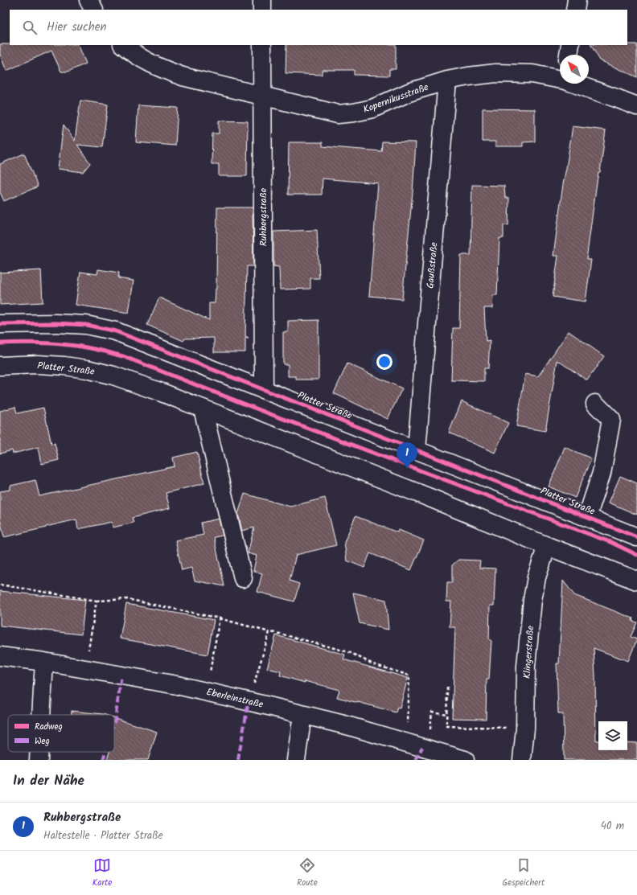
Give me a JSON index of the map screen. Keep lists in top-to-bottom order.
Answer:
{
  "streets": {
    "street": [
      "Kopernikusstraße",
      "Ruhbergstraße",
      "Gaußstraße",
      "Platter Straße",
      "Klingerstraße",
      "Eberleinstraße"
    ]
  },
  "crossings": [
    ["Kopernikusstraße", "Ruhbergstraße"],
    ["Kopernikusstraße", "Gaußstraße"],
    ["Ruhbergstraße", "Platter Straße"],
    ["Gaußstraße", "Platter Straße"],
    ["Platter Straße", "Klingerstraße"]
  ],
  "legend": ["Radweg", "Weg"],
  "north": "top left",
  "page": {
    "search": "Hier suchen",
    "pins": "1",
    "heading": "In der Nähe",
    "list": [
      {
        "mark": "1",
        "name": "Ruhbergstraße",
        "note": "Haltestelle · Platter Straße",
        "value": "40 m"
      }
    ],
    "nav": ["Karte", "Route", "Gespeichert"]
  }
}
